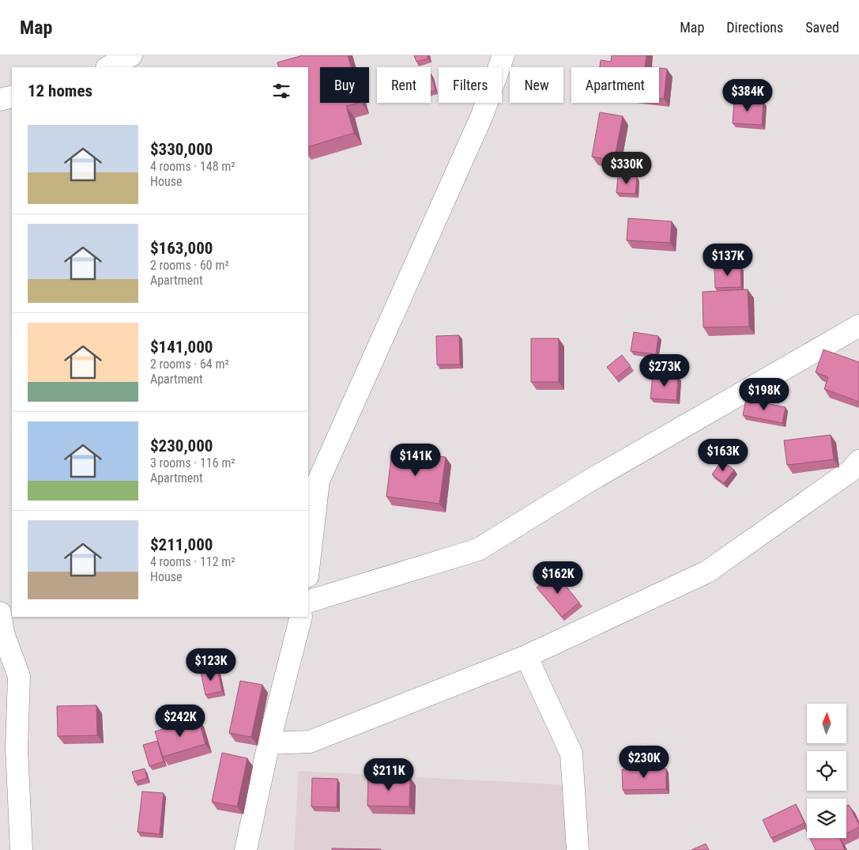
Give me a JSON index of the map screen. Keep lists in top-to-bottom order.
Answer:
{
  "north": "top",
  "page": {
    "header": "Map",
    "nav": ["Map", "Directions", "Saved"],
    "chip": [
      "Buy",
      "Rent",
      "Filters",
      "New",
      "Apartment"
    ],
    "heading": "12 homes",
    "price": [
      "$384K",
      "$330K",
      "$137K",
      "$273K",
      "$198K",
      "$163K",
      "$141K",
      "$162K",
      "$123K",
      "$242K",
      "$230K",
      "$211K"
    ],
    "list": [
      {
        "name": "$330,000",
        "note": "4 rooms · 148 m² · House"
      },
      {
        "name": "$163,000",
        "note": "2 rooms · 60 m² · Apartment"
      },
      {
        "name": "$141,000",
        "note": "2 rooms · 64 m² · Apartment"
      },
      {
        "name": "$230,000",
        "note": "3 rooms · 116 m² · Apartment"
      },
      {
        "name": "$211,000",
        "note": "4 rooms · 112 m² · House"
      }
    ]
  }
}
